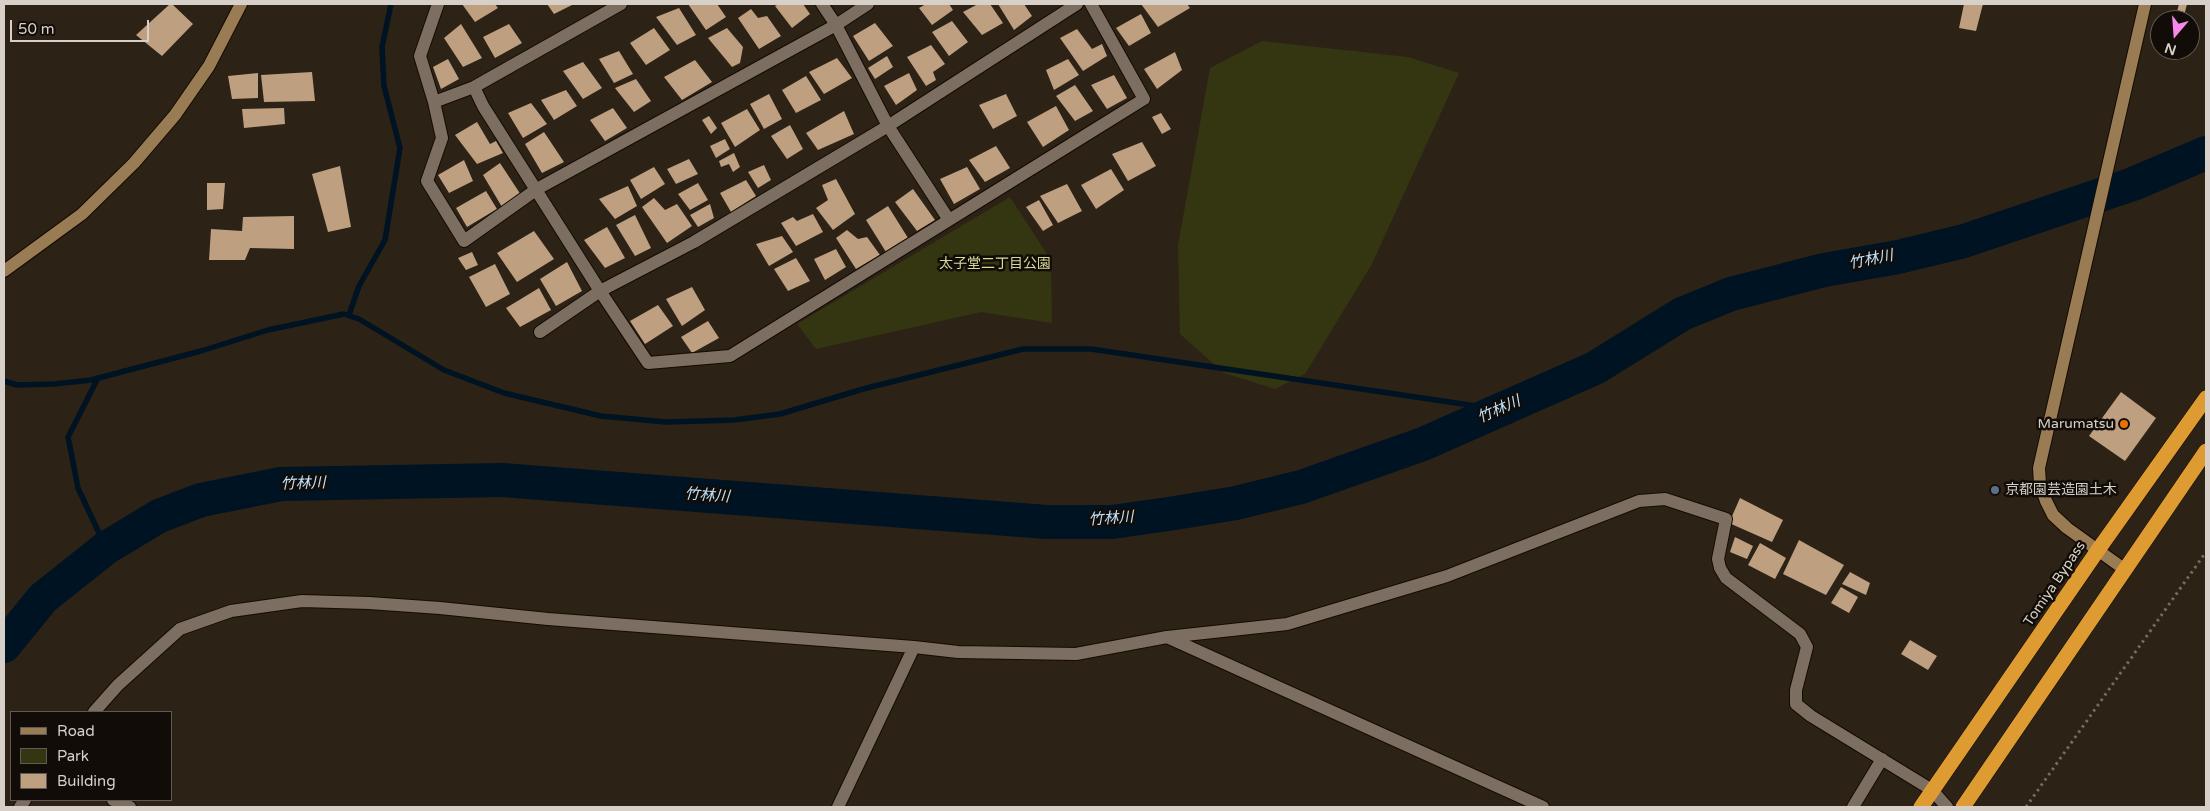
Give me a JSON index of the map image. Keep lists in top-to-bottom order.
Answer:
{
  "streets": {
    "highway": ["Tomiya Bypass"]
  },
  "water": ["竹林川"],
  "parks": ["太子堂二丁目公園"],
  "places": ["Marumatsu", "京都園芸造園土木"],
  "legend": ["Road", "Park", "Building"],
  "scale_bar": "50 m",
  "north": "bottom"
}
